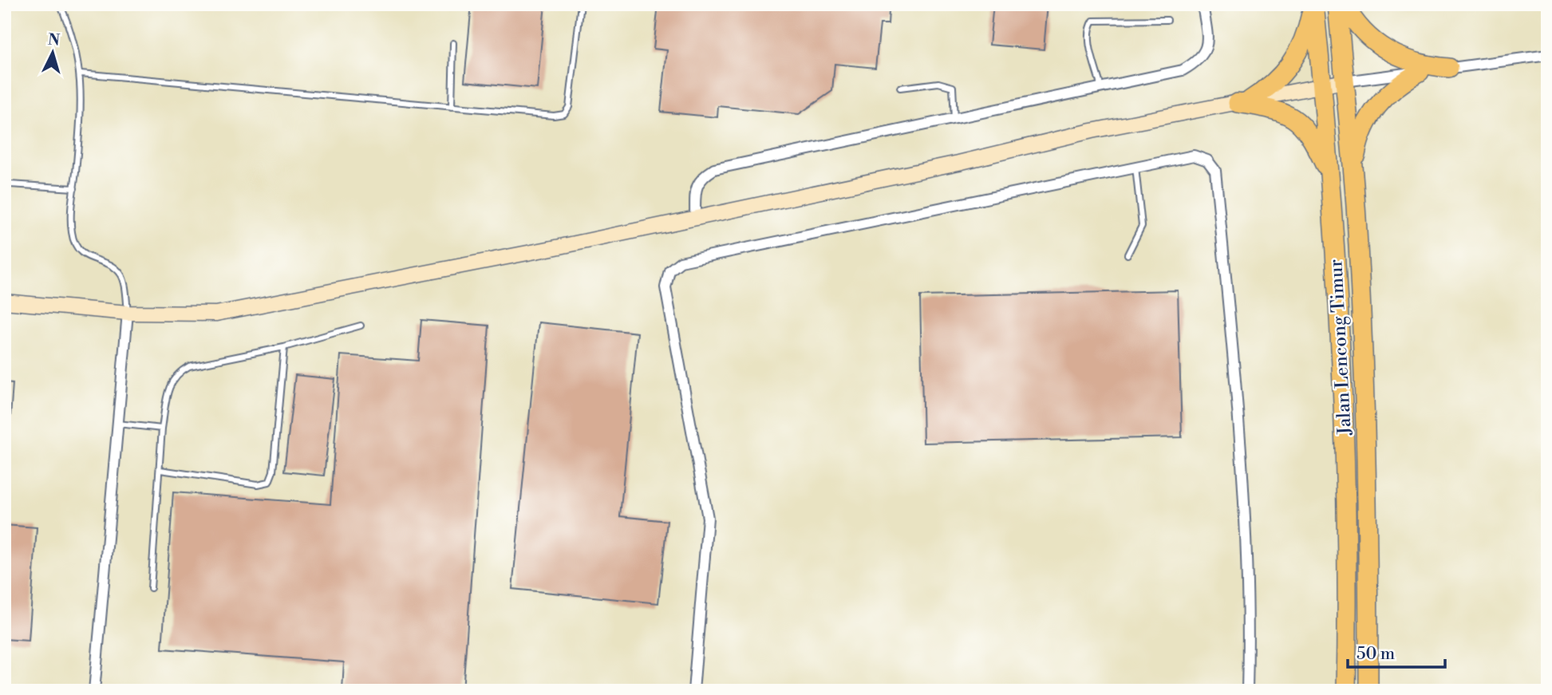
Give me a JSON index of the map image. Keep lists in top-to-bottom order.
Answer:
{
  "streets": {
    "highway": ["Jalan Lencong Timur"]
  },
  "scale_bar": "50 m",
  "north": "top"
}
